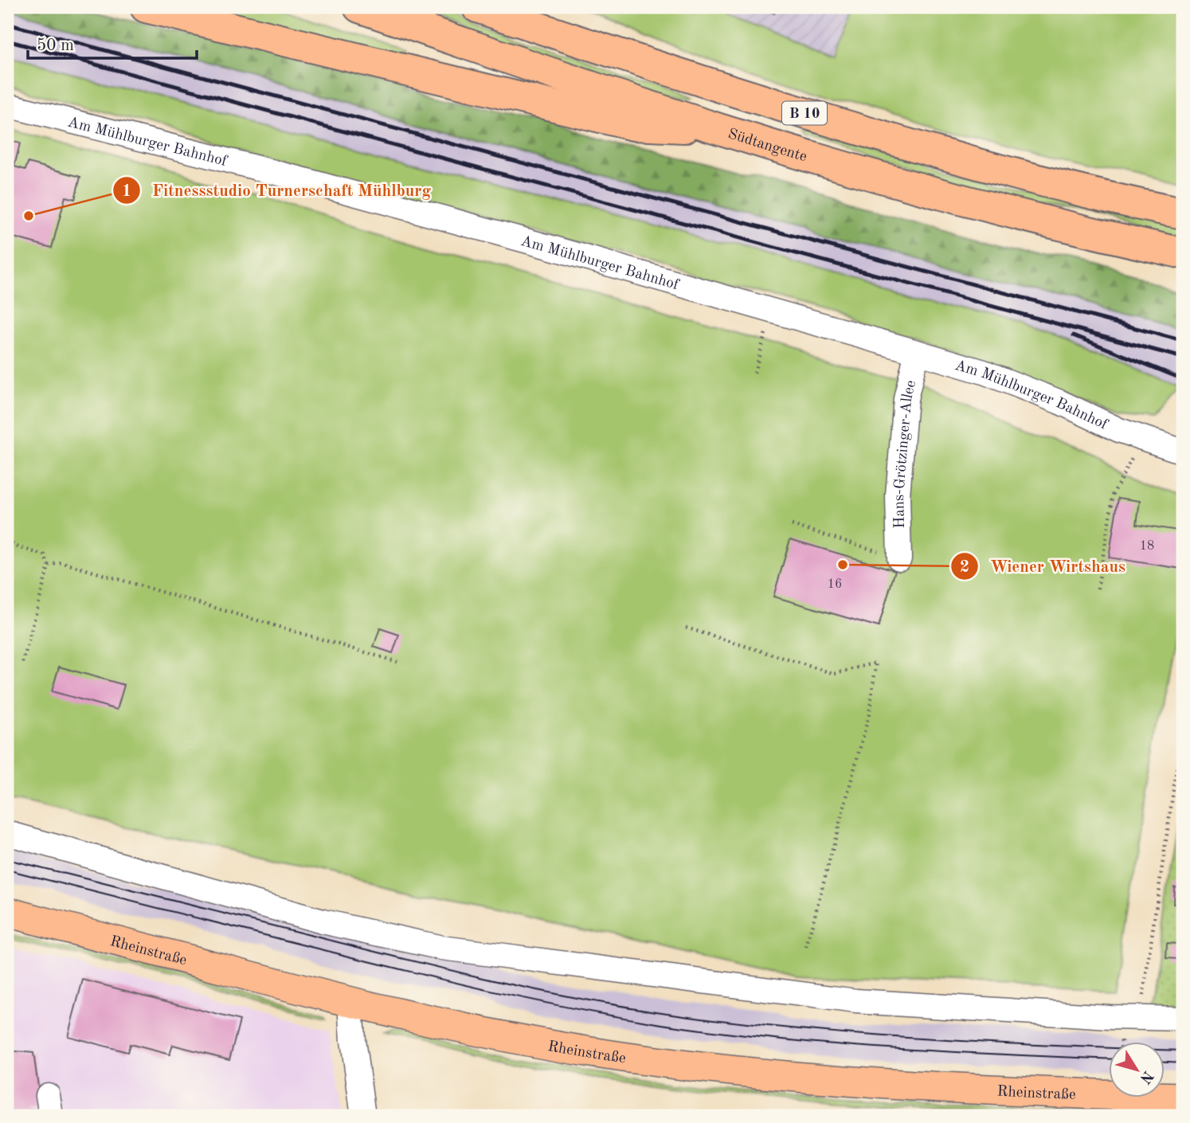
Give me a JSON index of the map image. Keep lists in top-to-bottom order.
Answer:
{
  "streets": {
    "highway": ["B 10", "Südtangente"],
    "main road": ["Rheinstraße"],
    "street": ["Am Mühlburger Bahnhof", "Hans-Grötzinger-Allee"]
  },
  "crossings": [
    ["Am Mühlburger Bahnhof", "Hans-Grötzinger-Allee"]
  ],
  "places": ["Fitnessstudio Turnerschaft Mühlburg", "Wiener Wirtshaus"],
  "house_numbers": ["18", "16"],
  "scale_bar": "50 m",
  "north": "bottom right"
}
